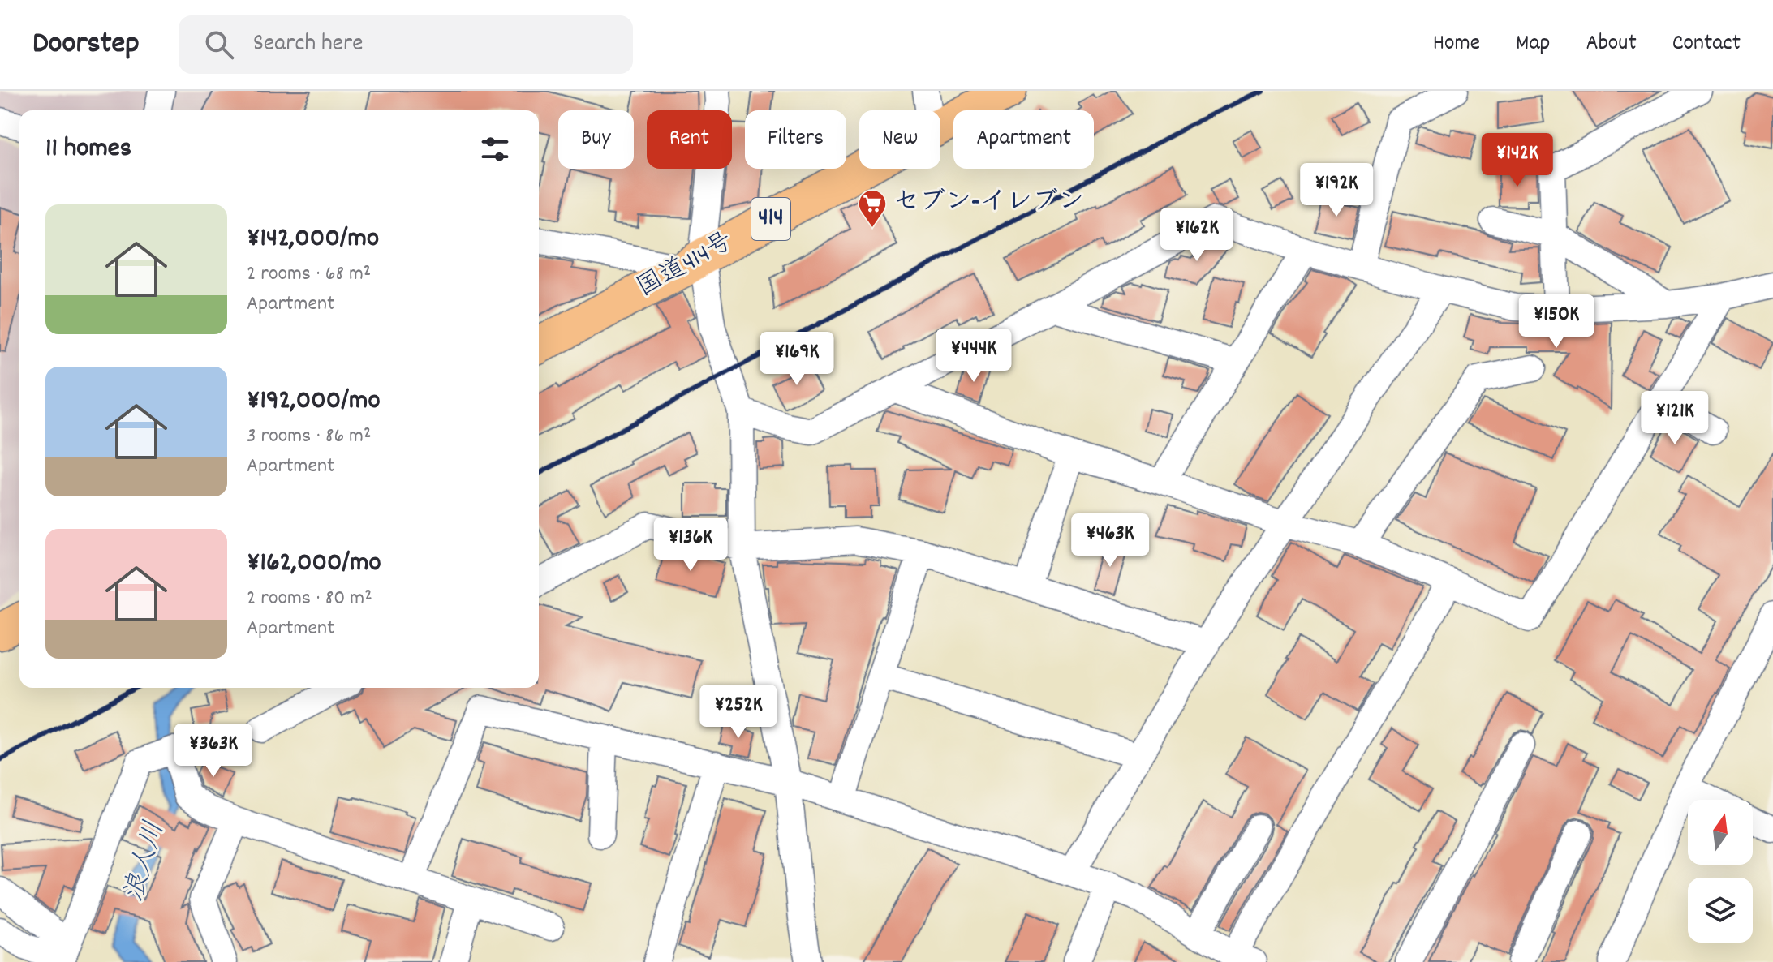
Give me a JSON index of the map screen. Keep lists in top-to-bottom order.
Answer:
{
  "streets": {
    "highway": ["414", "国道414号"]
  },
  "water": ["浪人川"],
  "places": {
    "supermarket": ["セブン-イレブン"]
  },
  "north": "top",
  "page": {
    "header": "Doorstep",
    "search": "Search here",
    "nav": [
      "Home",
      "Map",
      "About",
      "Contact"
    ],
    "chip": [
      "Buy",
      "Rent",
      "Filters",
      "New",
      "Apartment"
    ],
    "heading": "11 homes",
    "price": [
      "¥142K",
      "¥192K",
      "¥162K",
      "¥150K",
      "¥444K",
      "¥169K",
      "¥121K",
      "¥463K",
      "¥136K",
      "¥252K",
      "¥363K"
    ],
    "list": [
      {
        "name": "¥142,000/mo",
        "note": "2 rooms · 68 m² · Apartment"
      },
      {
        "name": "¥192,000/mo",
        "note": "3 rooms · 86 m² · Apartment"
      },
      {
        "name": "¥162,000/mo",
        "note": "2 rooms · 80 m² · Apartment"
      }
    ]
  }
}
